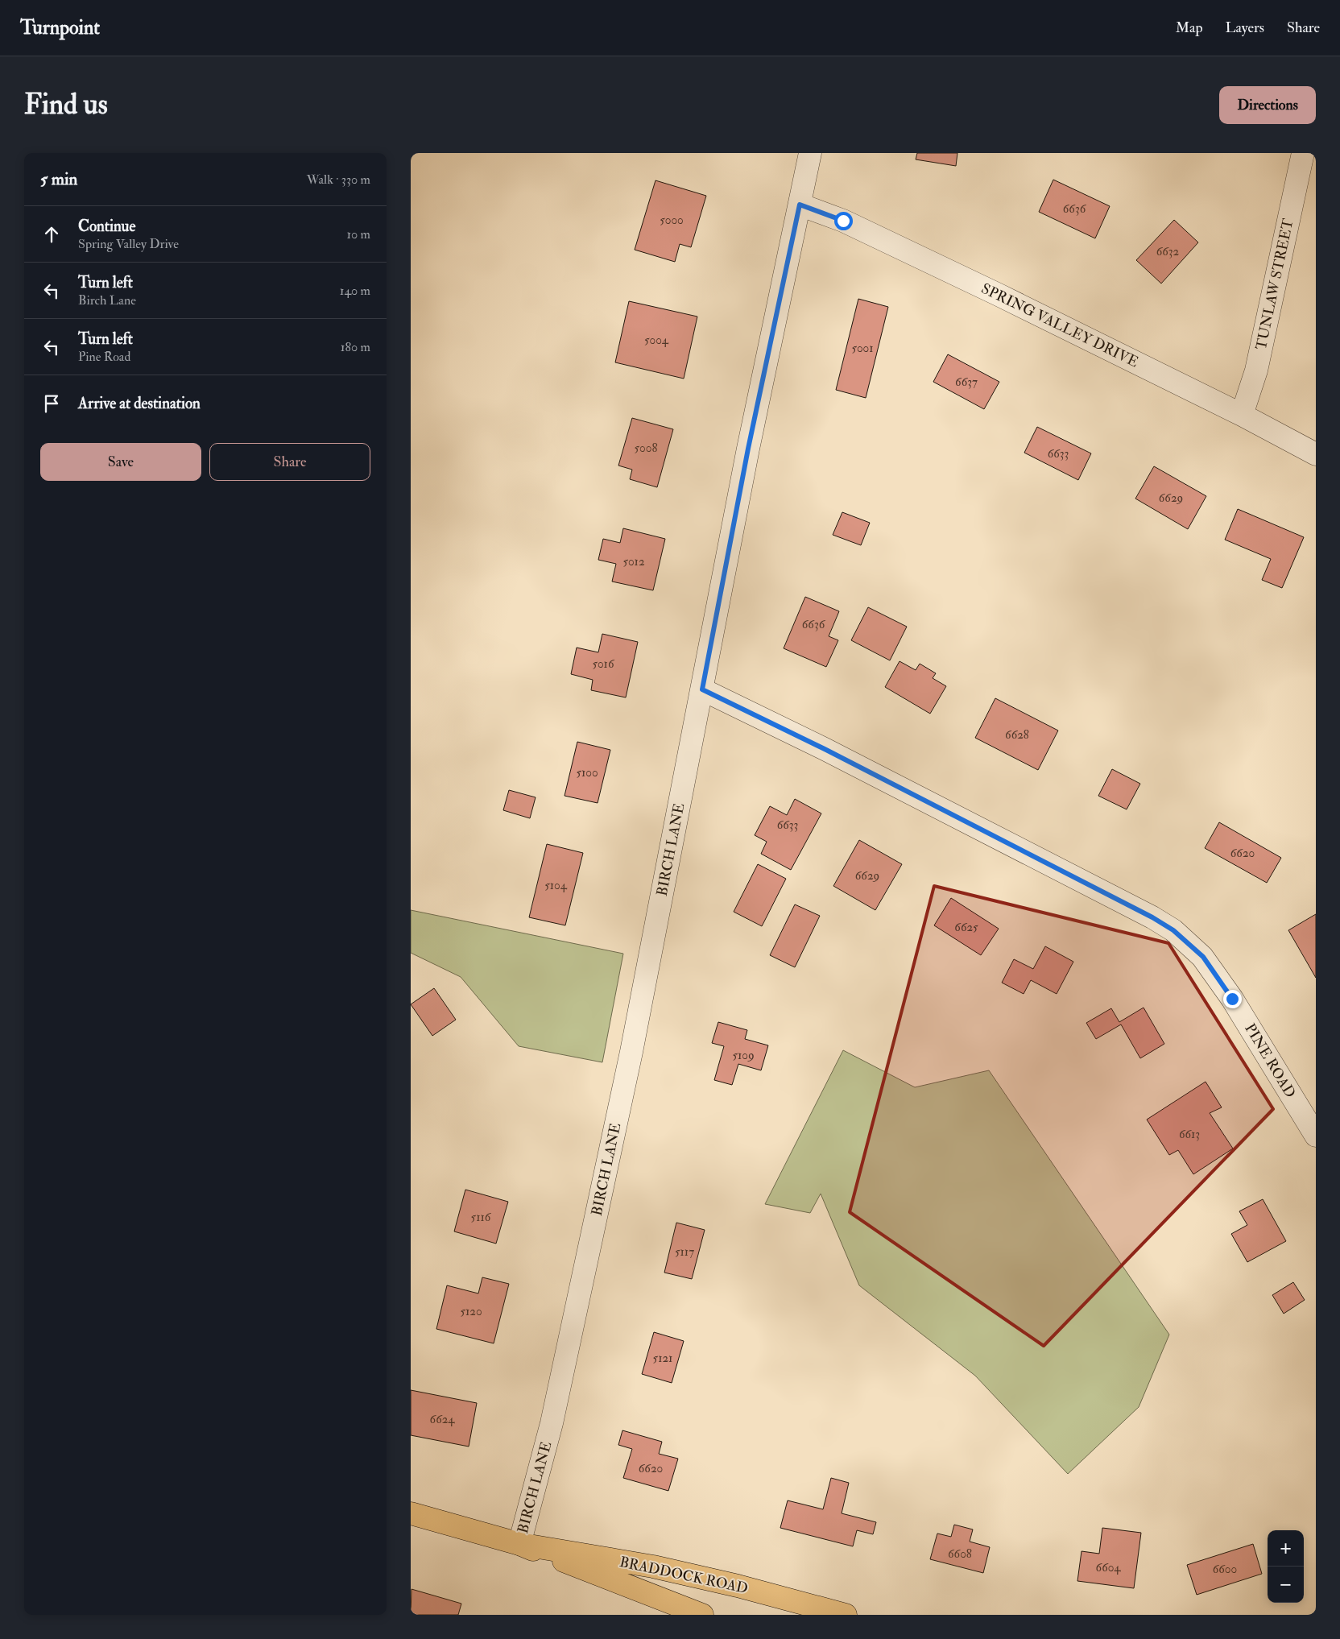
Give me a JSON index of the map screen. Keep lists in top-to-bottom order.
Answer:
{
  "streets": {
    "main road": ["BRADDOCK ROAD"],
    "street": [
      "TUNLAW STREET",
      "SPRING VALLEY DRIVE",
      "BIRCH LANE",
      "PINE ROAD"
    ]
  },
  "crossings": [
    ["TUNLAW STREET", "SPRING VALLEY DRIVE"],
    ["SPRING VALLEY DRIVE", "BIRCH LANE"],
    ["BIRCH LANE", "PINE ROAD"],
    ["BIRCH LANE", "BRADDOCK ROAD"]
  ],
  "house_numbers": [
    "6636",
    "5000",
    "6632",
    "5004",
    "5001",
    "6637",
    "5008",
    "6633",
    "6629",
    "5012",
    "6636",
    "5016",
    "6628",
    "5100",
    "6633",
    "6620",
    "6629",
    "5104",
    "6625",
    "5109",
    "6613",
    "5116",
    "5117",
    "5120",
    "5121",
    "6624",
    "6620",
    "6608",
    "6604",
    "6600"
  ],
  "page": {
    "header": "Turnpoint",
    "nav": ["Map", "Layers", "Share"],
    "buttons": [
      "Directions",
      ["Save", "Share"]
    ],
    "title": "Find us",
    "heading": ["5 min", "Walk · 330 m"],
    "list": [
      ["Continue", "Spring Valley Drive", "10 m"],
      ["Turn left", "Birch Lane", "140 m"],
      ["Turn left", "Pine Road", "180 m"],
      "Arrive at destination"
    ],
    "map_buttons": ["+", "−"]
  }
}
